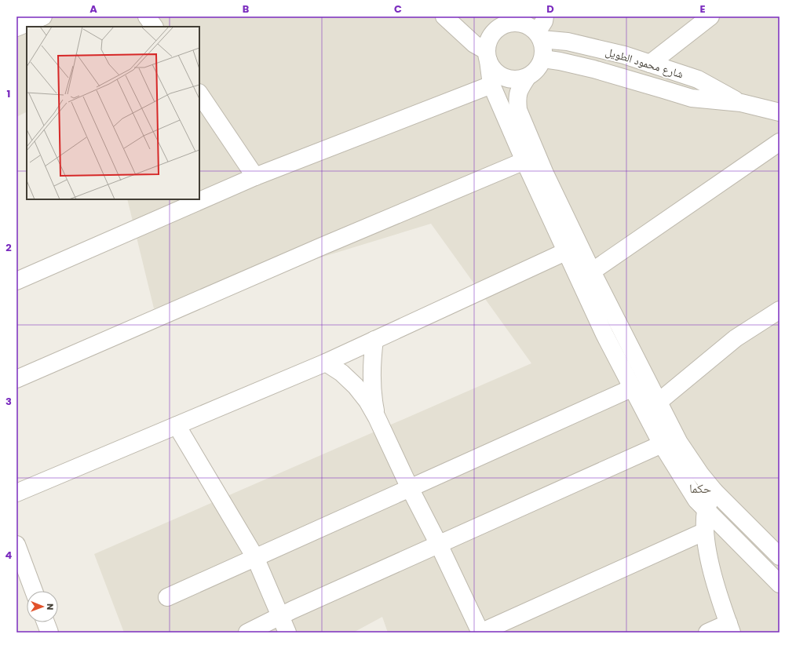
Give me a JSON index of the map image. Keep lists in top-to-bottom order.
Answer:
{
  "streets": {
    "street": ["شارع محمود الطويل"]
  },
  "districts": ["حكما"],
  "north": "right",
  "grid": {
    "columns": [
      "A",
      "B",
      "C",
      "D",
      "E"
    ],
    "rows": [
      "1",
      "2",
      "3",
      "4"
    ]
  }
}
